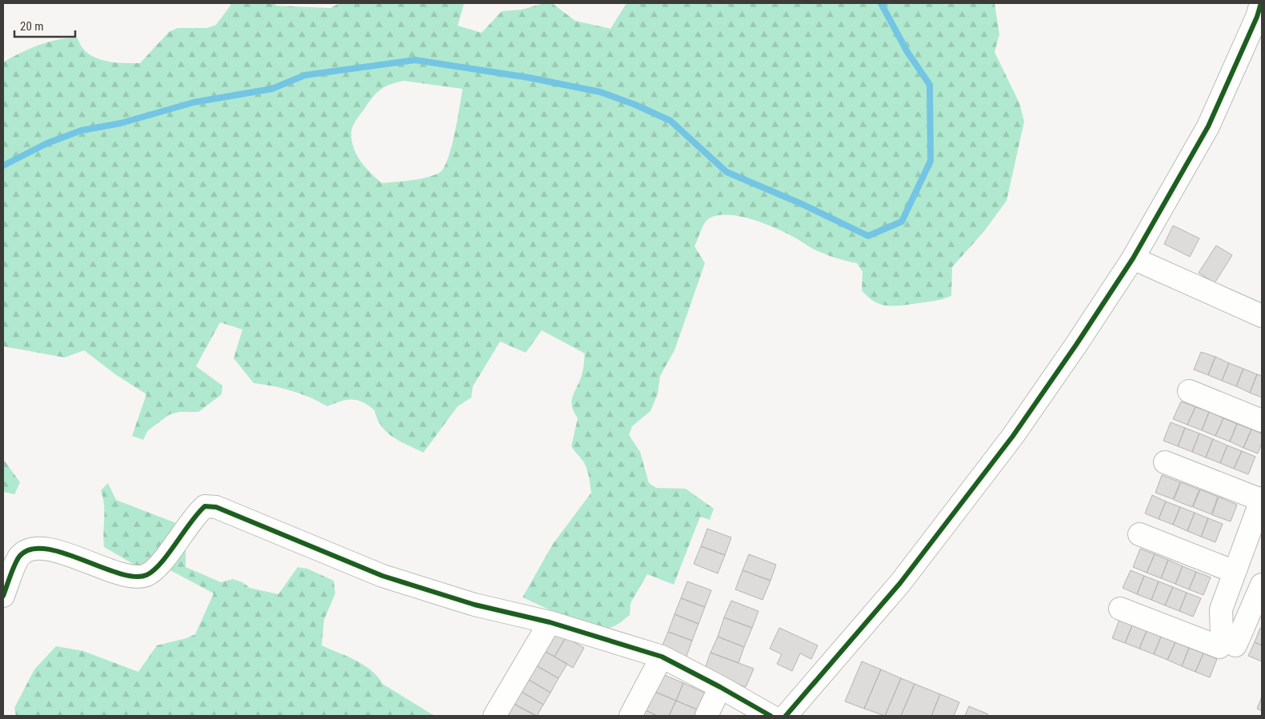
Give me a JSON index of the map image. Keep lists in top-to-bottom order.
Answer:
{
  "scale_bar": "20 m"
}
